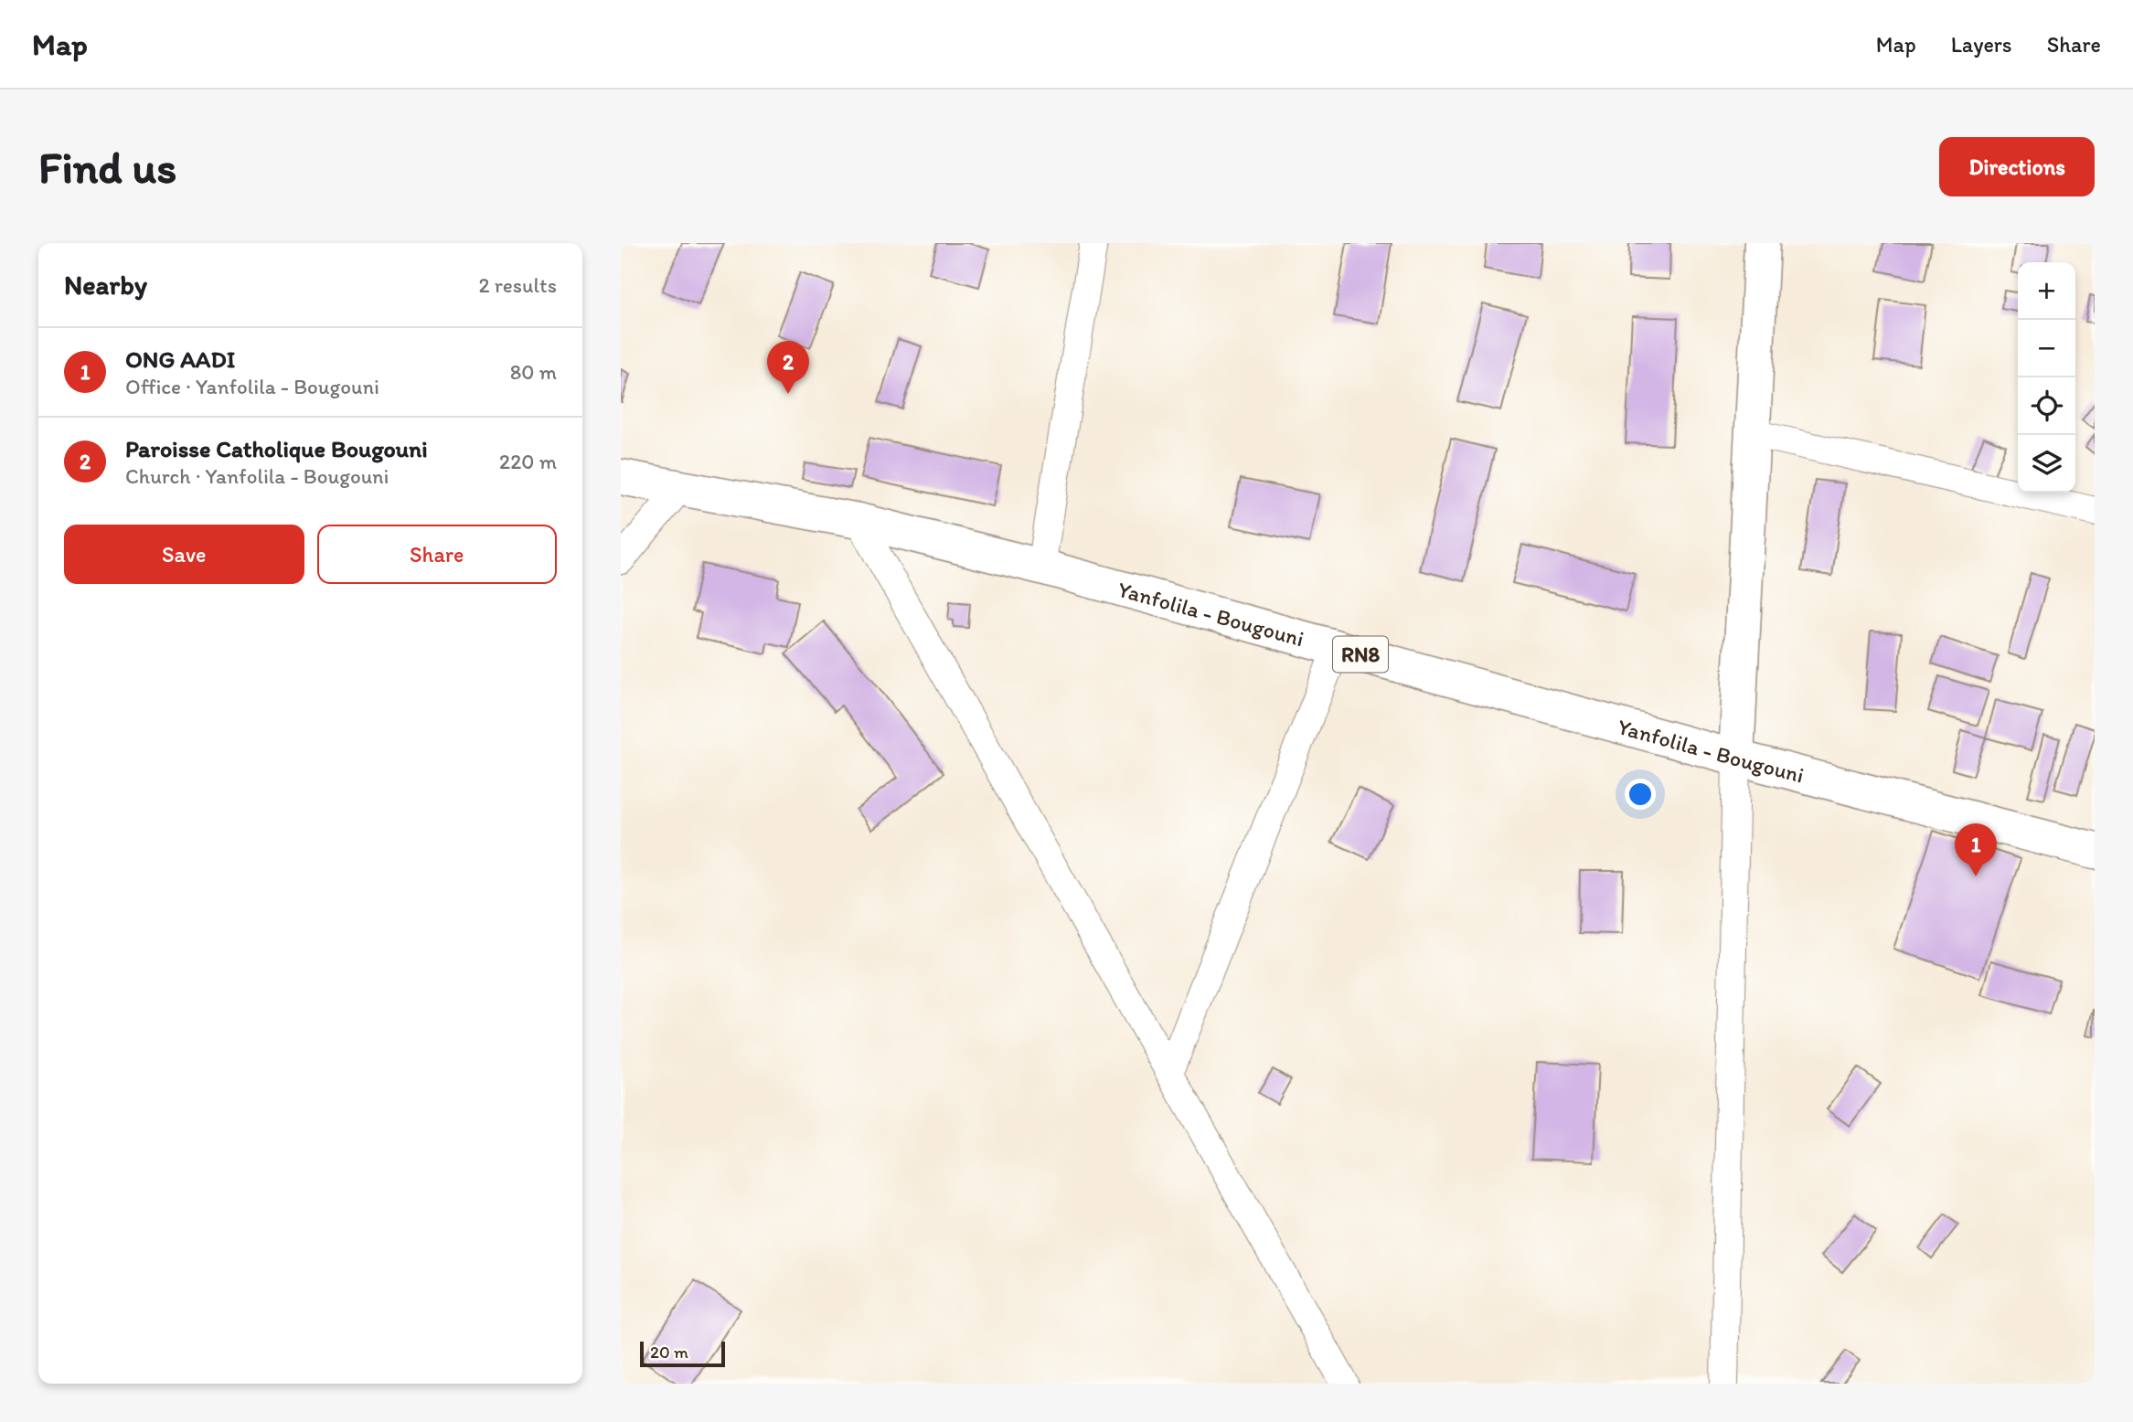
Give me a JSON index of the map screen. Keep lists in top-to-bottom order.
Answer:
{
  "streets": {
    "main road": ["Yanfolila - Bougouni", "RN8"]
  },
  "scale_bar": "20 m",
  "page": {
    "header": "Map",
    "nav": ["Map", "Layers", "Share"],
    "buttons": [
      "Directions",
      ["Save", "Share"]
    ],
    "title": "Find us",
    "heading": ["Nearby", "2 results"],
    "map_buttons": ["+", "−"],
    "list": [
      {
        "mark": "1",
        "name": "ONG AADI",
        "note": "Office · Yanfolila - Bougouni",
        "value": "80 m"
      },
      {
        "mark": "2",
        "name": "Paroisse Catholique Bougouni",
        "note": "Church · Yanfolila - Bougouni",
        "value": "220 m"
      }
    ],
    "pins": ["2", "1"],
    "scale": "20 m"
  }
}
